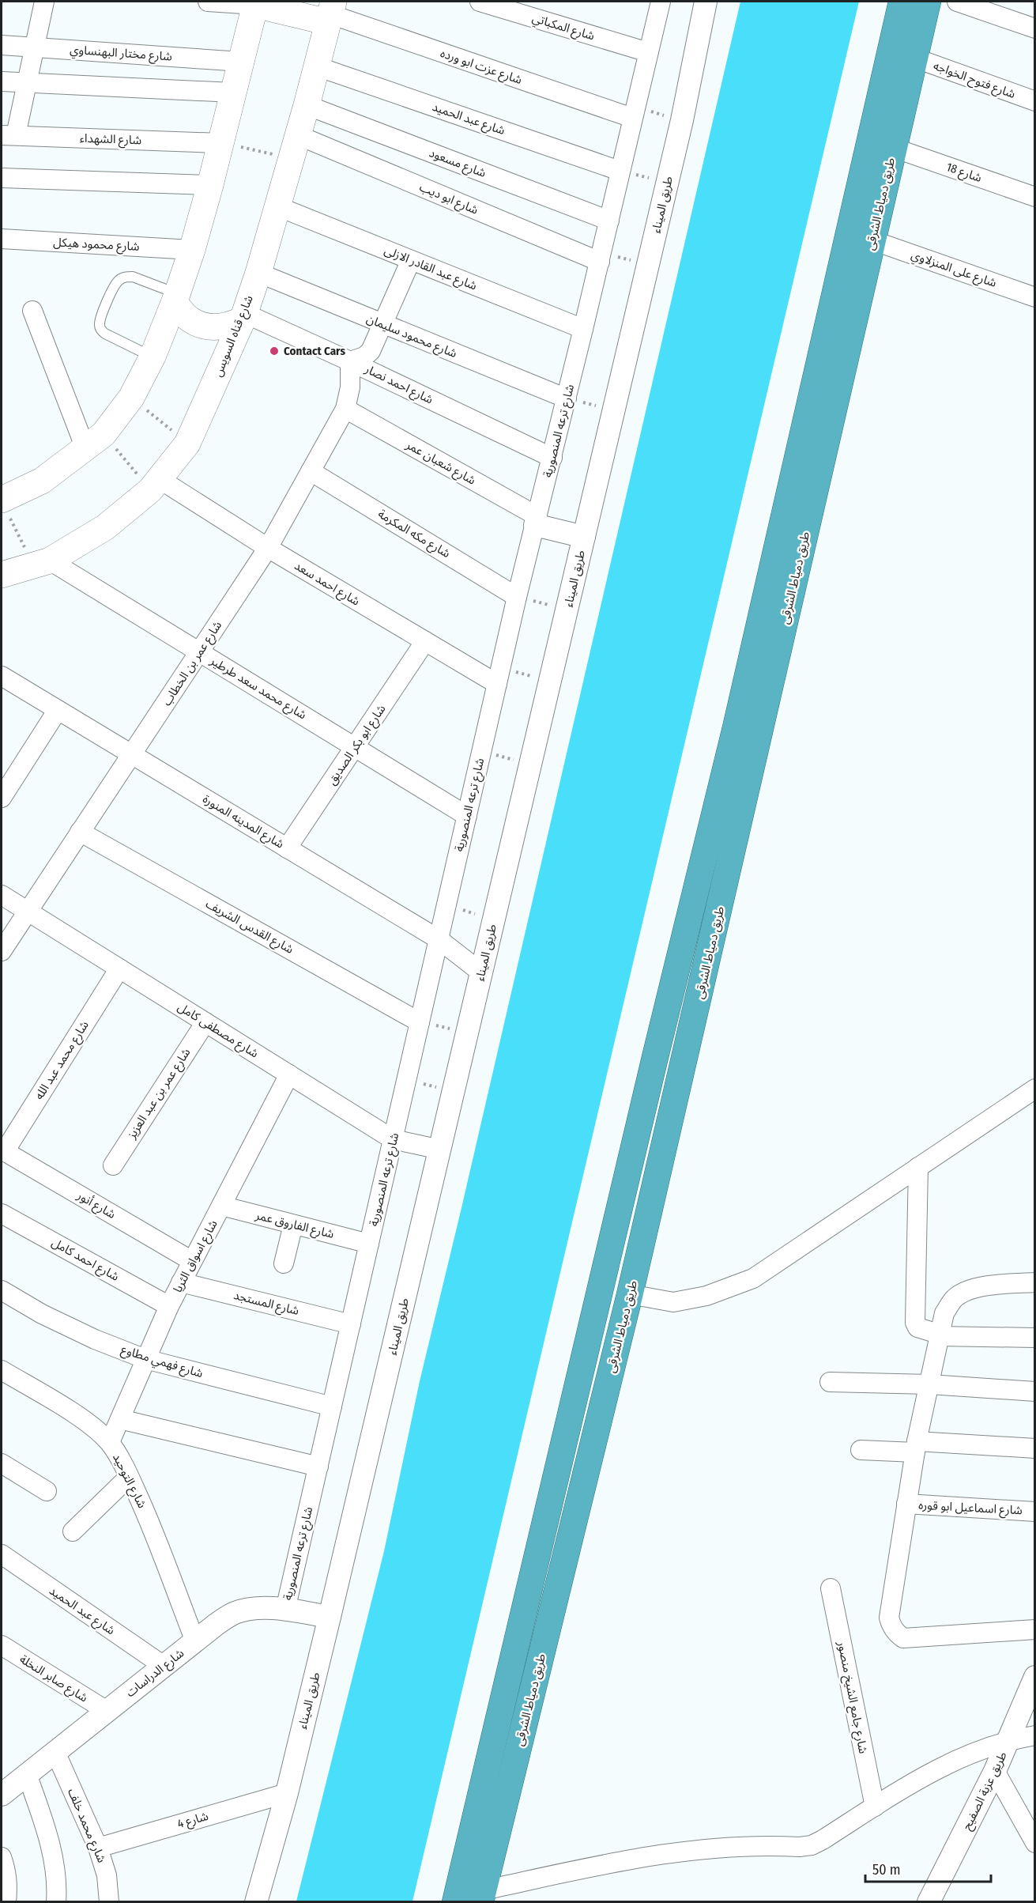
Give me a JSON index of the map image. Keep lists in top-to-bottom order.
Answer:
{
  "streets": {
    "highway": ["طريق دمياط الشرقى"],
    "main road": ["شارع قناه السويس"],
    "street": [
      "شارع المكباتي",
      "شارع مختار البهنساوي",
      "شارع عزت ابو ورده",
      "شارع فتوح الخواجه",
      "شارع عبد الحميد",
      "شارع الشهداء",
      "شارع مسعود",
      "شارع 18",
      "شارع ابو ديب",
      "طريق الميناء",
      "شارع محمود هيكل",
      "شارع عبد القادر الازلى",
      "شارع على المنزلاوي",
      "شارع محمود سليمان",
      "شارع احمد نصار",
      "شارع ترعه المنصورية",
      "شارع شعبان عمر",
      "شارع مكه المكرمة",
      "شارع احمد سعد",
      "شارع عمر بن الخطاب",
      "شارع محمد سعد طرطير",
      "شارع ابو بكر الصديق",
      "شارع المدينه المنورة",
      "شارع القدس الشريف",
      "شارع مصطفى كامل",
      "شارع محمد عبد الله",
      "شارع عمر بن عبد العزيز",
      "شارع أنور",
      "شارع الفاروق عمر",
      "شارع اسواق الثريا",
      "شارع احمد كامل",
      "شارع المستجد",
      "شارع فهمي مطاوع",
      "شارع التوحيد",
      "شارع اسماعيل ابو قوره",
      "شارع الدراسات",
      "شارع صابر النخلة",
      "شارع جامع الشيخ منصور",
      "طريق عزبة الصفيح",
      "شارع 4",
      "شارع محمد خلف"
    ]
  },
  "crossings": [
    ["شارع المكباتي", "شارع ترعه المنصورية"],
    ["شارع عزت ابو ورده", "شارع قناه السويس"],
    ["شارع عزت ابو ورده", "شارع ترعه المنصورية"],
    ["شارع فتوح الخواجه", "طريق دمياط الشرقى"],
    ["شارع عبد الحميد", "شارع قناه السويس"],
    ["شارع عبد الحميد", "شارع ترعه المنصورية"],
    ["شارع عبد الحميد", "شارع الدراسات"],
    ["شارع مسعود", "شارع قناه السويس"],
    ["شارع مسعود", "شارع ترعه المنصورية"],
    ["شارع 18", "طريق دمياط الشرقى"],
    ["شارع ابو ديب", "شارع قناه السويس"],
    ["شارع ابو ديب", "شارع ترعه المنصورية"],
    ["طريق دمياط الشرقى", "شارع على المنزلاوي"],
    ["طريق الميناء", "شارع المدينه المنورة"],
    ["طريق الميناء", "شارع مصطفى كامل"],
    ["طريق الميناء", "شارع الدراسات"],
    ["طريق الميناء", "شارع 4"],
    ["شارع عبد القادر الازلى", "شارع قناه السويس"],
    ["شارع عبد القادر الازلى", "شارع ترعه المنصورية"],
    ["شارع قناه السويس", "شارع محمود سليمان"],
    ["شارع قناه السويس", "شارع احمد نصار"],
    ["شارع قناه السويس", "شارع احمد سعد"],
    ["شارع قناه السويس", "شارع محمد سعد طرطير"],
    ["شارع محمود سليمان", "شارع ترعه المنصورية"],
    ["شارع احمد نصار", "شارع ترعه المنصورية"],
    ["شارع احمد نصار", "شارع عمر بن الخطاب"],
    ["شارع ترعه المنصورية", "شارع شعبان عمر"],
    ["شارع ترعه المنصورية", "شارع مكه المكرمة"],
    ["شارع ترعه المنصورية", "شارع احمد سعد"],
    ["شارع ترعه المنصورية", "شارع محمد سعد طرطير"],
    ["شارع ترعه المنصورية", "شارع المدينه المنورة"],
    ["شارع ترعه المنصورية", "شارع القدس الشريف"],
    ["شارع ترعه المنصورية", "شارع مصطفى كامل"],
    ["شارع ترعه المنصورية", "شارع الفاروق عمر"],
    ["شارع ترعه المنصورية", "شارع المستجد"],
    ["شارع ترعه المنصورية", "شارع فهمي مطاوع"],
    ["شارع ترعه المنصورية", "شارع الدراسات"],
    ["شارع شعبان عمر", "شارع عمر بن الخطاب"],
    ["شارع مكه المكرمة", "شارع عمر بن الخطاب"],
    ["شارع احمد سعد", "شارع عمر بن الخطاب"],
    ["شارع احمد سعد", "شارع ابو بكر الصديق"],
    ["شارع عمر بن الخطاب", "شارع محمد سعد طرطير"],
    ["شارع عمر بن الخطاب", "شارع المدينه المنورة"],
    ["شارع عمر بن الخطاب", "شارع القدس الشريف"],
    ["شارع عمر بن الخطاب", "شارع مصطفى كامل"],
    ["شارع محمد سعد طرطير", "شارع ابو بكر الصديق"],
    ["شارع ابو بكر الصديق", "شارع المدينه المنورة"],
    ["شارع مصطفى كامل", "شارع محمد عبد الله"],
    ["شارع مصطفى كامل", "شارع عمر بن عبد العزيز"],
    ["شارع مصطفى كامل", "شارع اسواق الثريا"],
    ["شارع محمد عبد الله", "شارع أنور"],
    ["شارع أنور", "شارع اسواق الثريا"],
    ["شارع الفاروق عمر", "شارع اسواق الثريا"],
    ["شارع اسواق الثريا", "شارع احمد كامل"],
    ["شارع اسواق الثريا", "شارع المستجد"],
    ["شارع اسواق الثريا", "شارع فهمي مطاوع"],
    ["شارع اسواق الثريا", "شارع التوحيد"],
    ["شارع التوحيد", "شارع الدراسات"],
    ["شارع الدراسات", "شارع صابر النخلة"],
    ["شارع الدراسات", "شارع محمد خلف"],
    ["شارع 4", "شارع محمد خلف"]
  ],
  "places": ["Contact Cars"],
  "scale_bar": "50 m"
}
